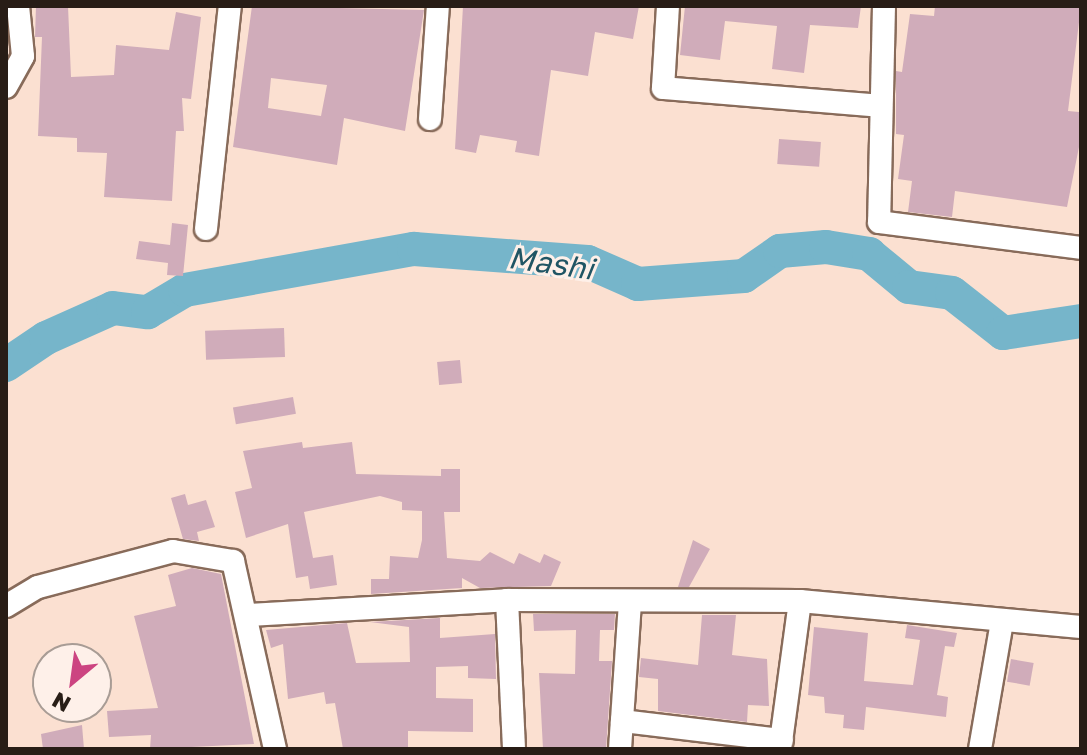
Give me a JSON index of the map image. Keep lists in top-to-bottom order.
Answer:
{
  "water": ["Mashi"],
  "north": "bottom left"
}
